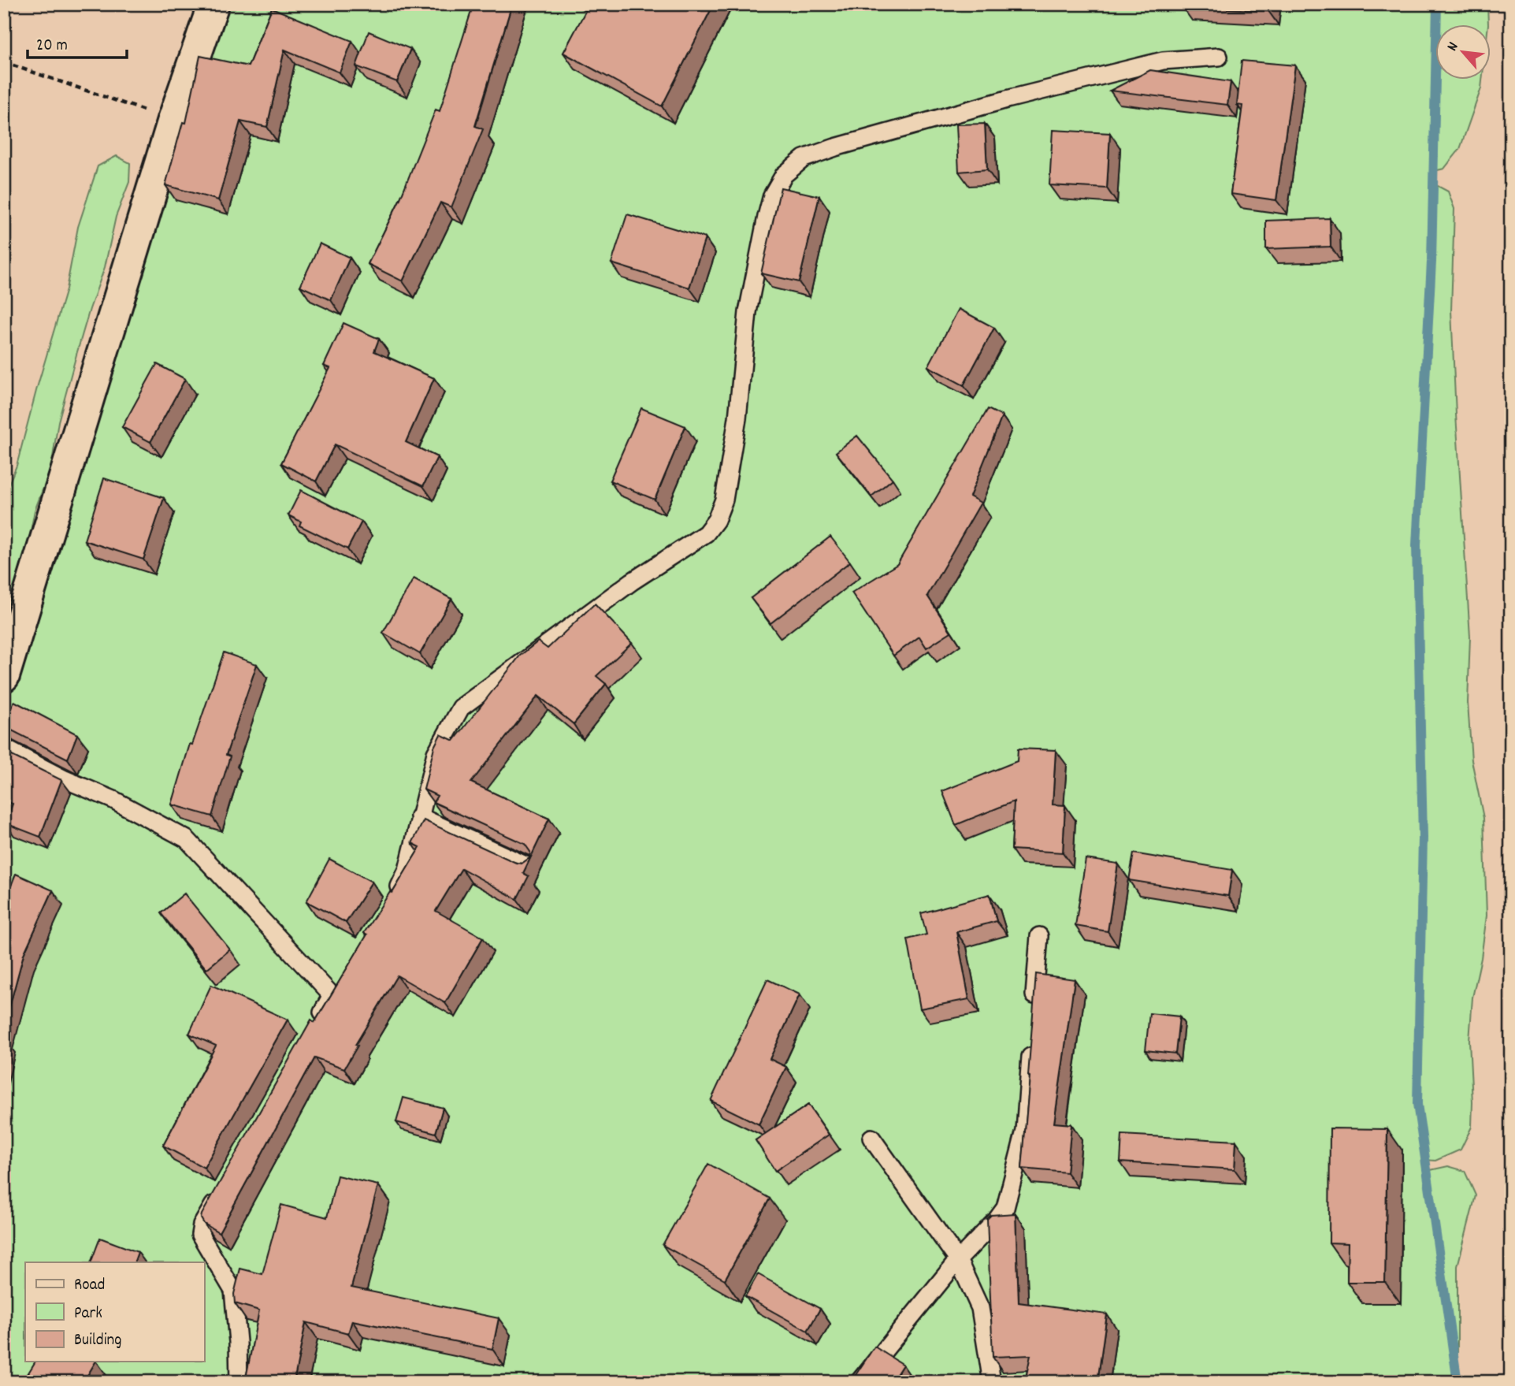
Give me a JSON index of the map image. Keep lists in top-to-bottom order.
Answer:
{
  "legend": ["Road", "Park", "Building"],
  "scale_bar": "20 m",
  "north": "top left"
}
